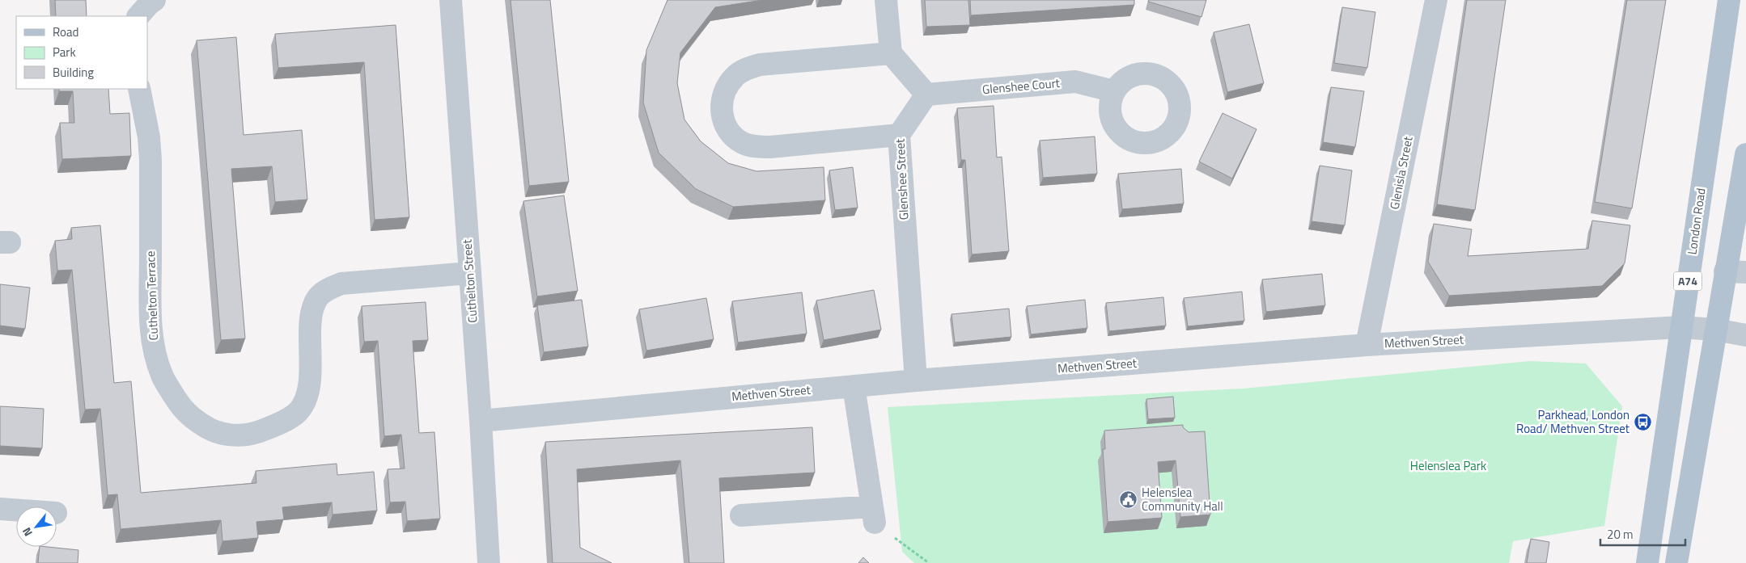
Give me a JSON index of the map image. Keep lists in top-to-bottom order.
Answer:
{
  "streets": {
    "main road": ["London Road", "A74"],
    "street": [
      "Glenshee Court",
      "Glenisla Street",
      "Glenshee Street",
      "Cuthelton Street",
      "Cuthelton Terrace",
      "Methven Street"
    ]
  },
  "crossings": [
    ["Glenshee Court", "Glenshee Street"],
    ["Glenisla Street", "Methven Street"],
    ["Glenshee Street", "Methven Street"],
    ["London Road", "Methven Street"],
    ["Cuthelton Street", "Cuthelton Terrace"],
    ["Cuthelton Street", "Methven Street"]
  ],
  "parks": ["Helenslea Park"],
  "places": {
    "bus stop": ["Parkhead, London Road/ Methven Street"],
    "public building": ["Helenslea Community Hall"]
  },
  "legend": ["Road", "Park", "Building"],
  "scale_bar": "20 m",
  "north": "bottom left"
}
